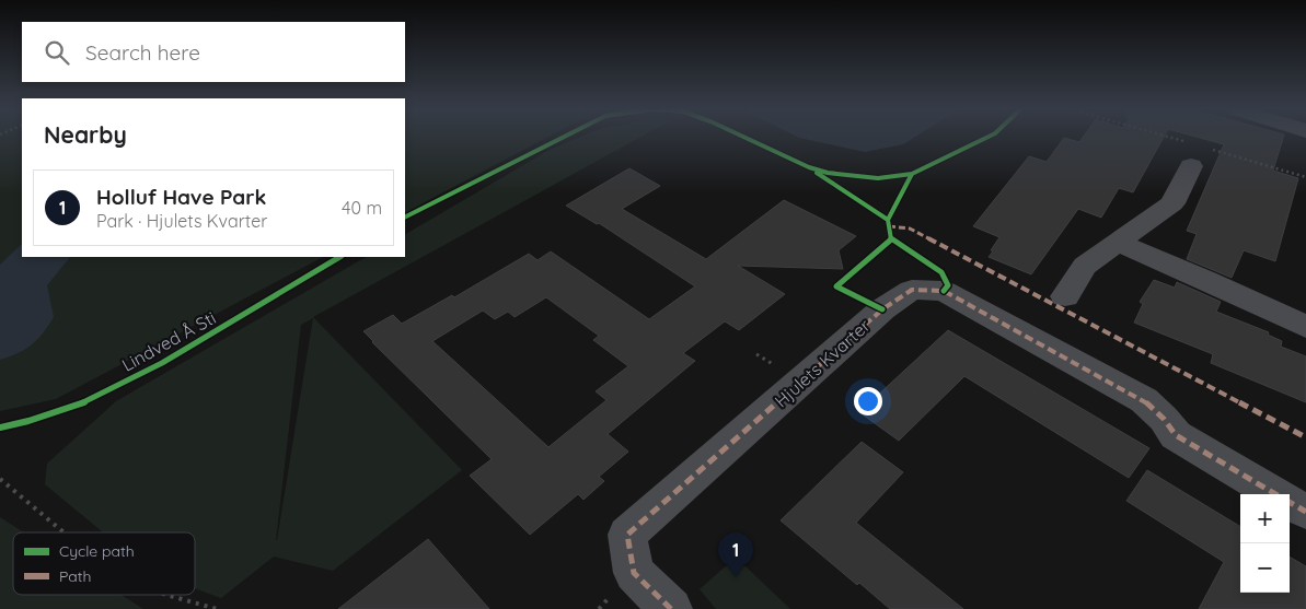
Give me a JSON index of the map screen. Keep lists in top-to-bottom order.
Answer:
{
  "streets": {
    "street": ["Hjulets Kvarter"],
    "cycle path": ["Lindved Å Sti"]
  },
  "legend": ["Cycle path", "Path"],
  "page": {
    "search": "Search here",
    "heading": "Nearby",
    "list": [
      {
        "mark": "1",
        "name": "Holluf Have Park",
        "note": "Park · Hjulets Kvarter",
        "value": "40 m"
      }
    ],
    "map_buttons": ["+", "−"],
    "pins": "1"
  }
}
